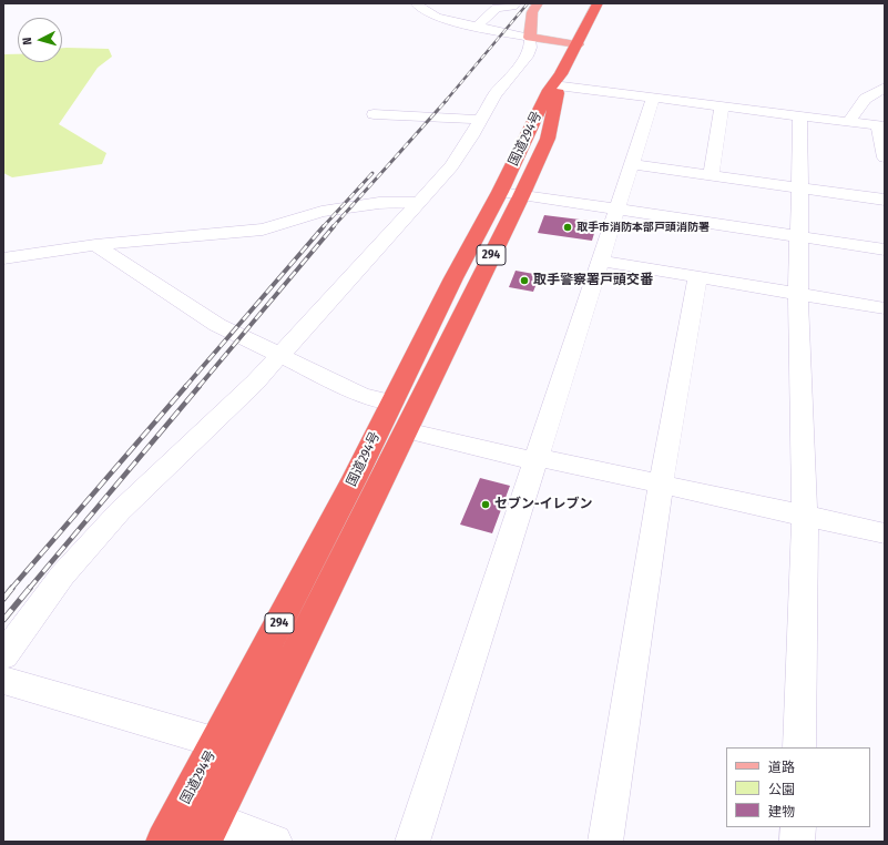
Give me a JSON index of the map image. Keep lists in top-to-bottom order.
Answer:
{
  "streets": {
    "highway": ["国道294号", "294"]
  },
  "places": ["取手市消防本部戸頭消防署", "取手警察署戸頭交番", "セブン-イレブン"],
  "legend": ["道路", "公園", "建物"],
  "north": "left"
}
